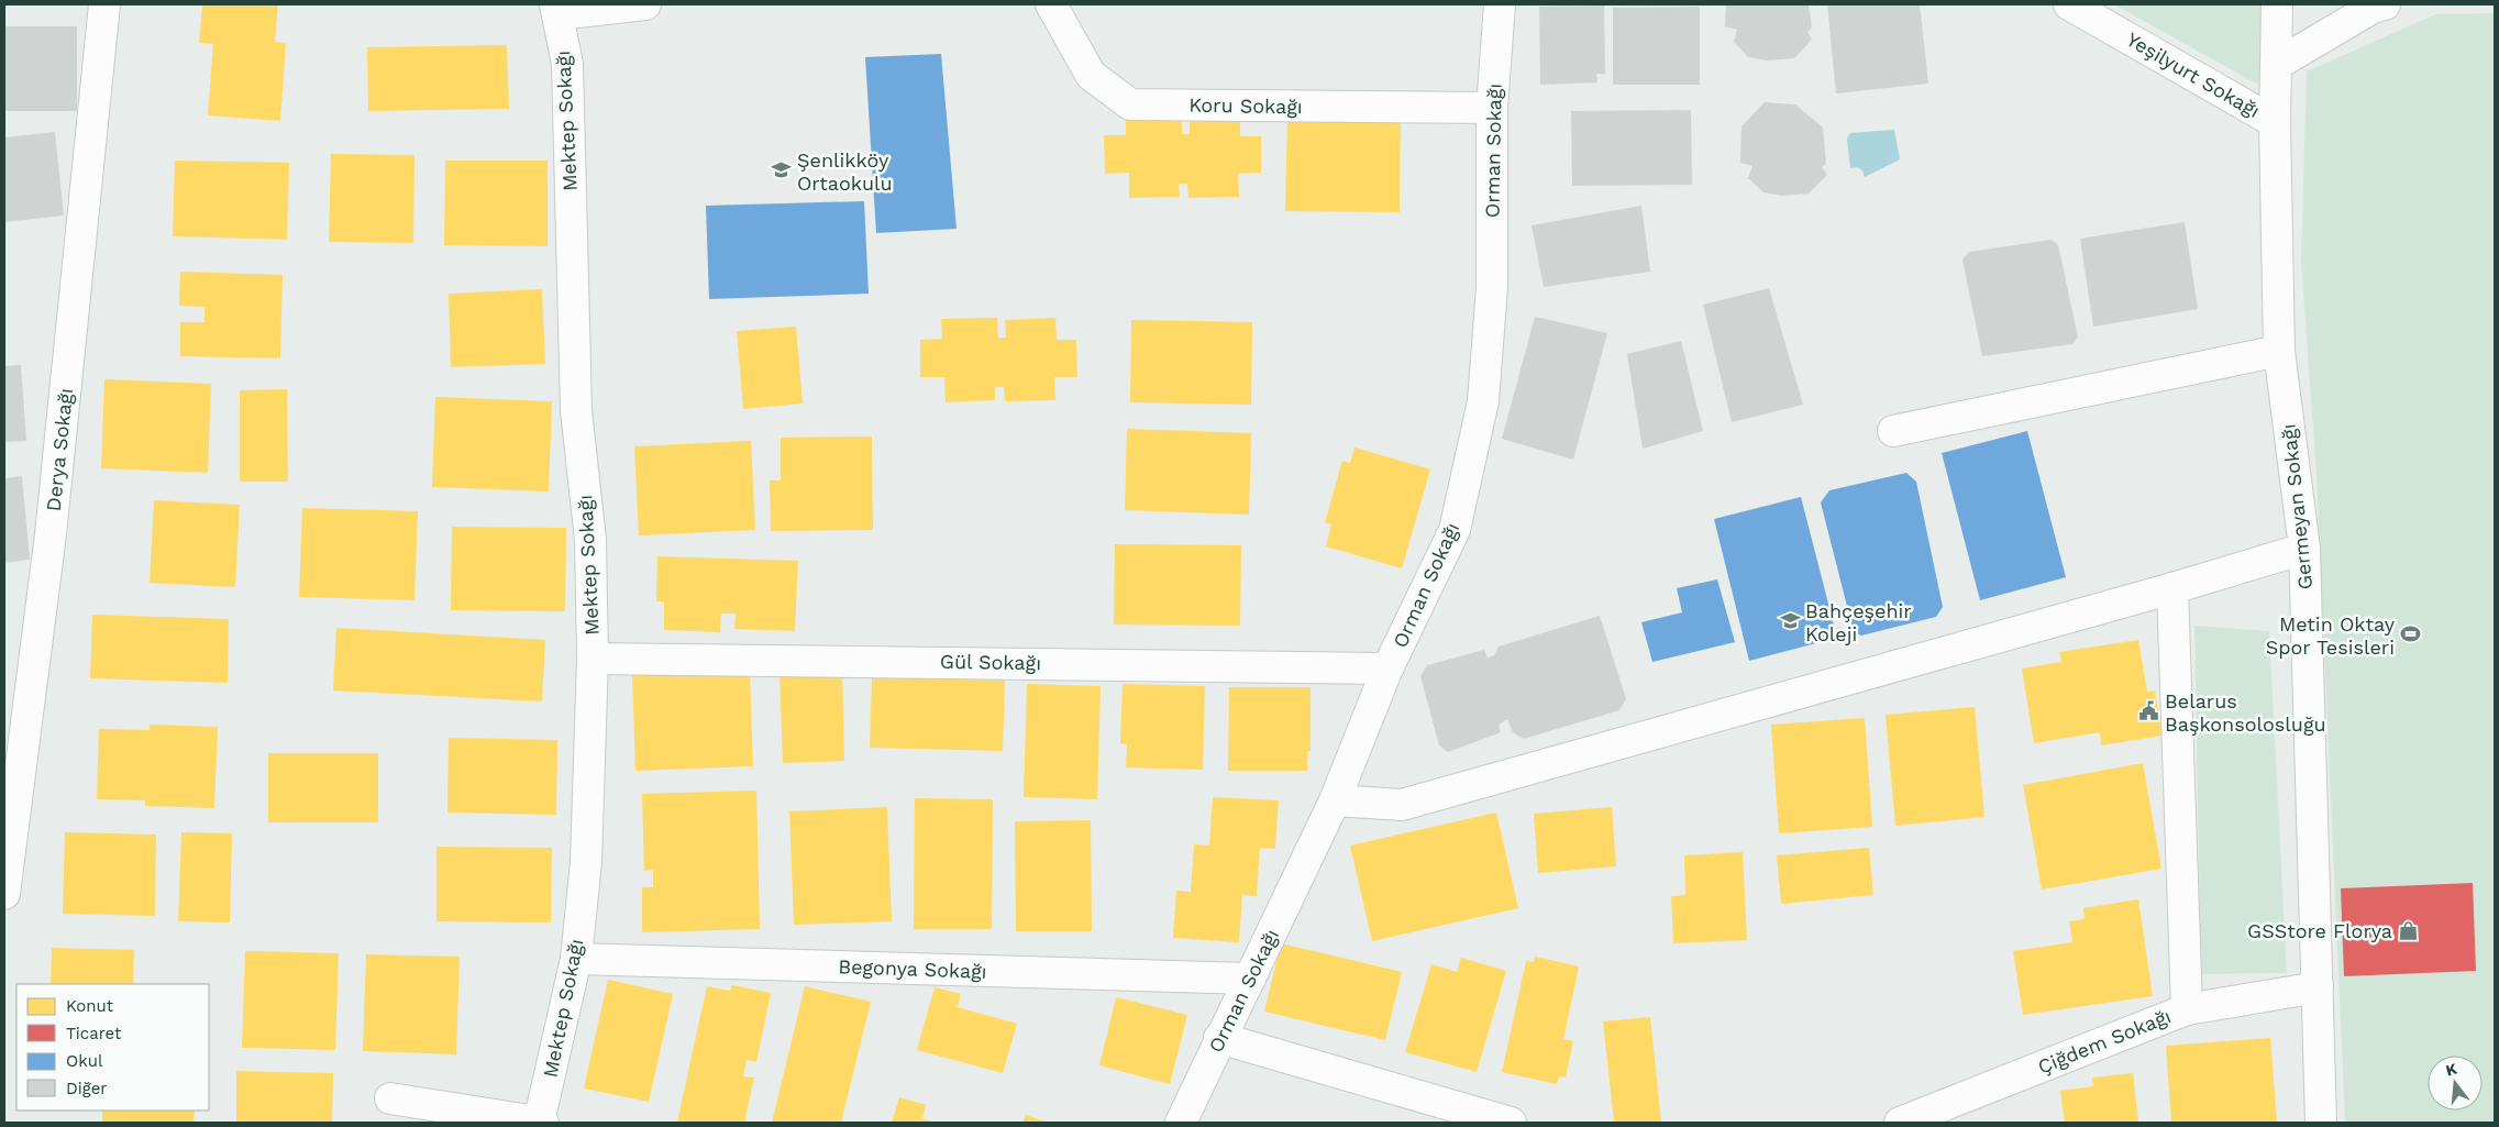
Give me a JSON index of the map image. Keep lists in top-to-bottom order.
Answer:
{
  "streets": {
    "street": [
      "Yeşilyurt Sokağı",
      "Koru Sokağı",
      "Mektep Sokağı",
      "Orman Sokağı",
      "Derya Sokağı",
      "Germeyan Sokağı",
      "Gül Sokağı",
      "Begonya Sokağı",
      "Çiğdem Sokağı"
    ]
  },
  "crossings": [
    ["Yeşilyurt Sokağı", "Germeyan Sokağı"],
    ["Koru Sokağı", "Orman Sokağı"],
    ["Mektep Sokağı", "Gül Sokağı"],
    ["Mektep Sokağı", "Begonya Sokağı"],
    ["Orman Sokağı", "Gül Sokağı"],
    ["Orman Sokağı", "Begonya Sokağı"],
    ["Germeyan Sokağı", "Çiğdem Sokağı"]
  ],
  "places": {
    "school or university": ["Şenlikköy Ortaokulu", "Bahçeşehir Koleji"],
    "sports": ["Metin Oktay Spor Tesisleri"],
    "public building": ["Belarus Başkonsolosluğu"],
    "shop": ["GSStore Florya"]
  },
  "legend": [
    "Konut",
    "Ticaret",
    "Okul",
    "Diğer"
  ],
  "north": "top"
}
